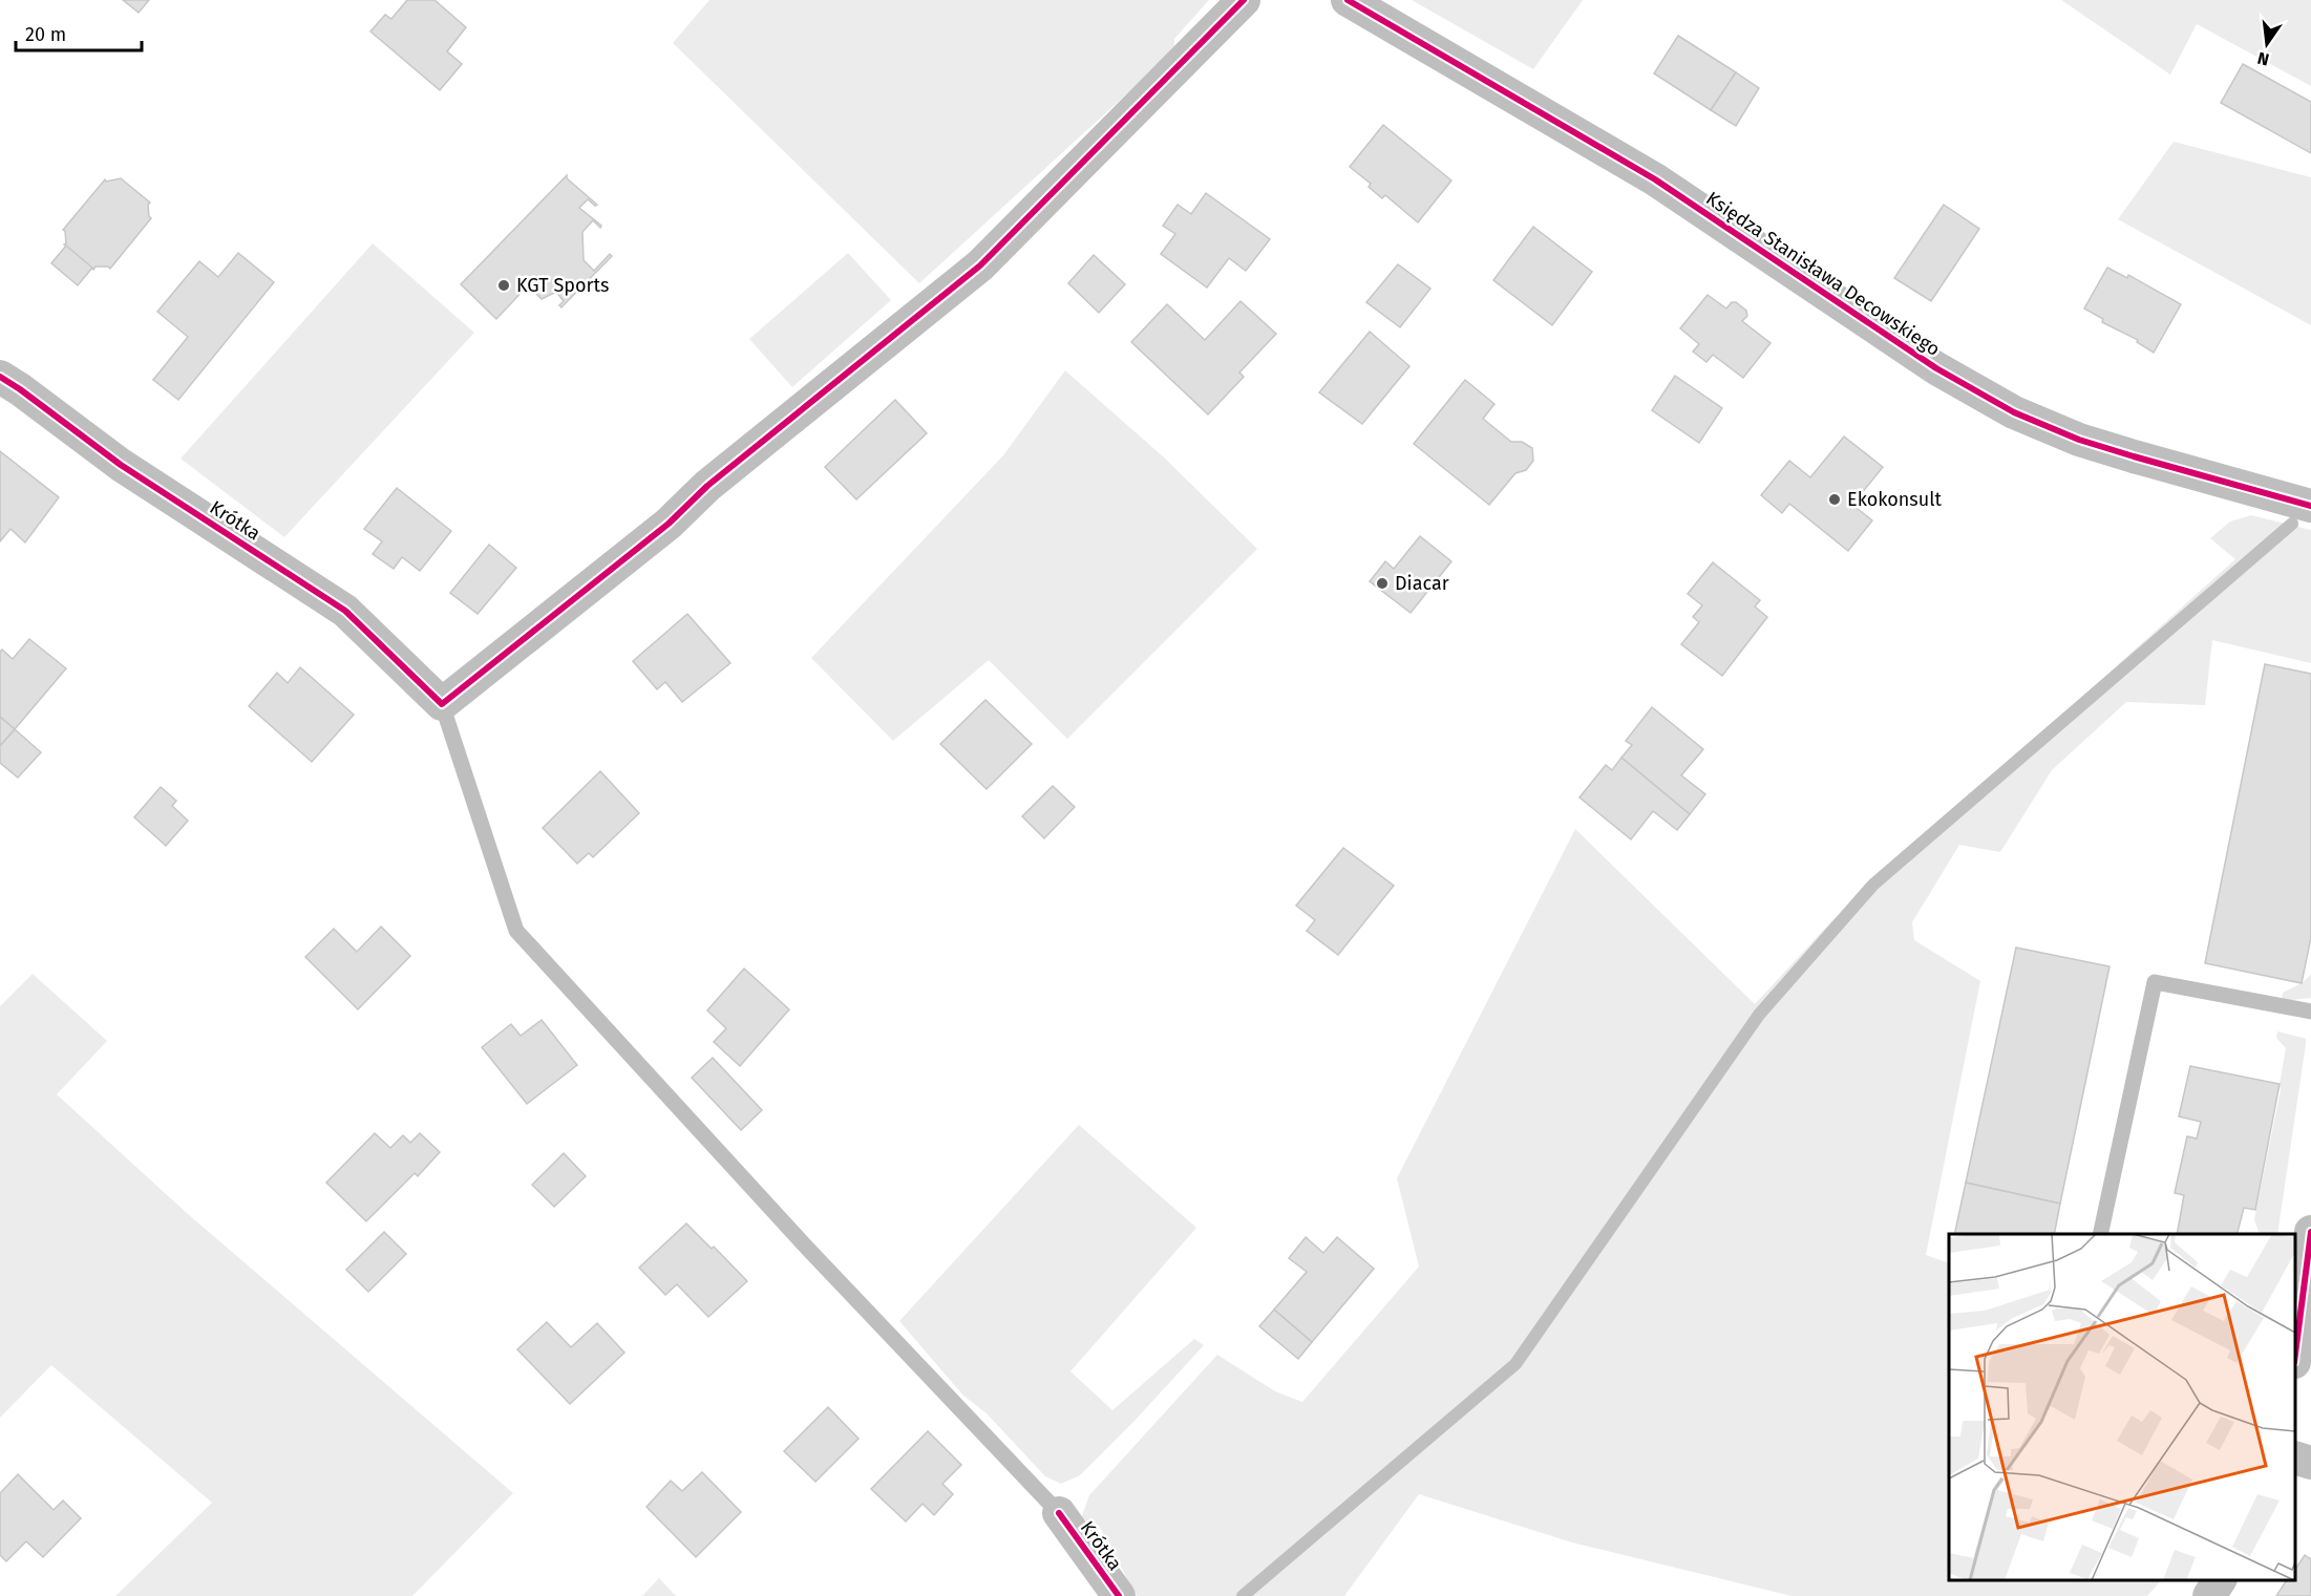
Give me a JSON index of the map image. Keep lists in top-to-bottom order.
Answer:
{
  "streets": {
    "street": ["Księdza Stanisława Decowskiego", "Krótka"]
  },
  "places": ["KGT Sports", "Ekokonsult", "Diacar"],
  "scale_bar": "20 m",
  "north": "bottom"
}
